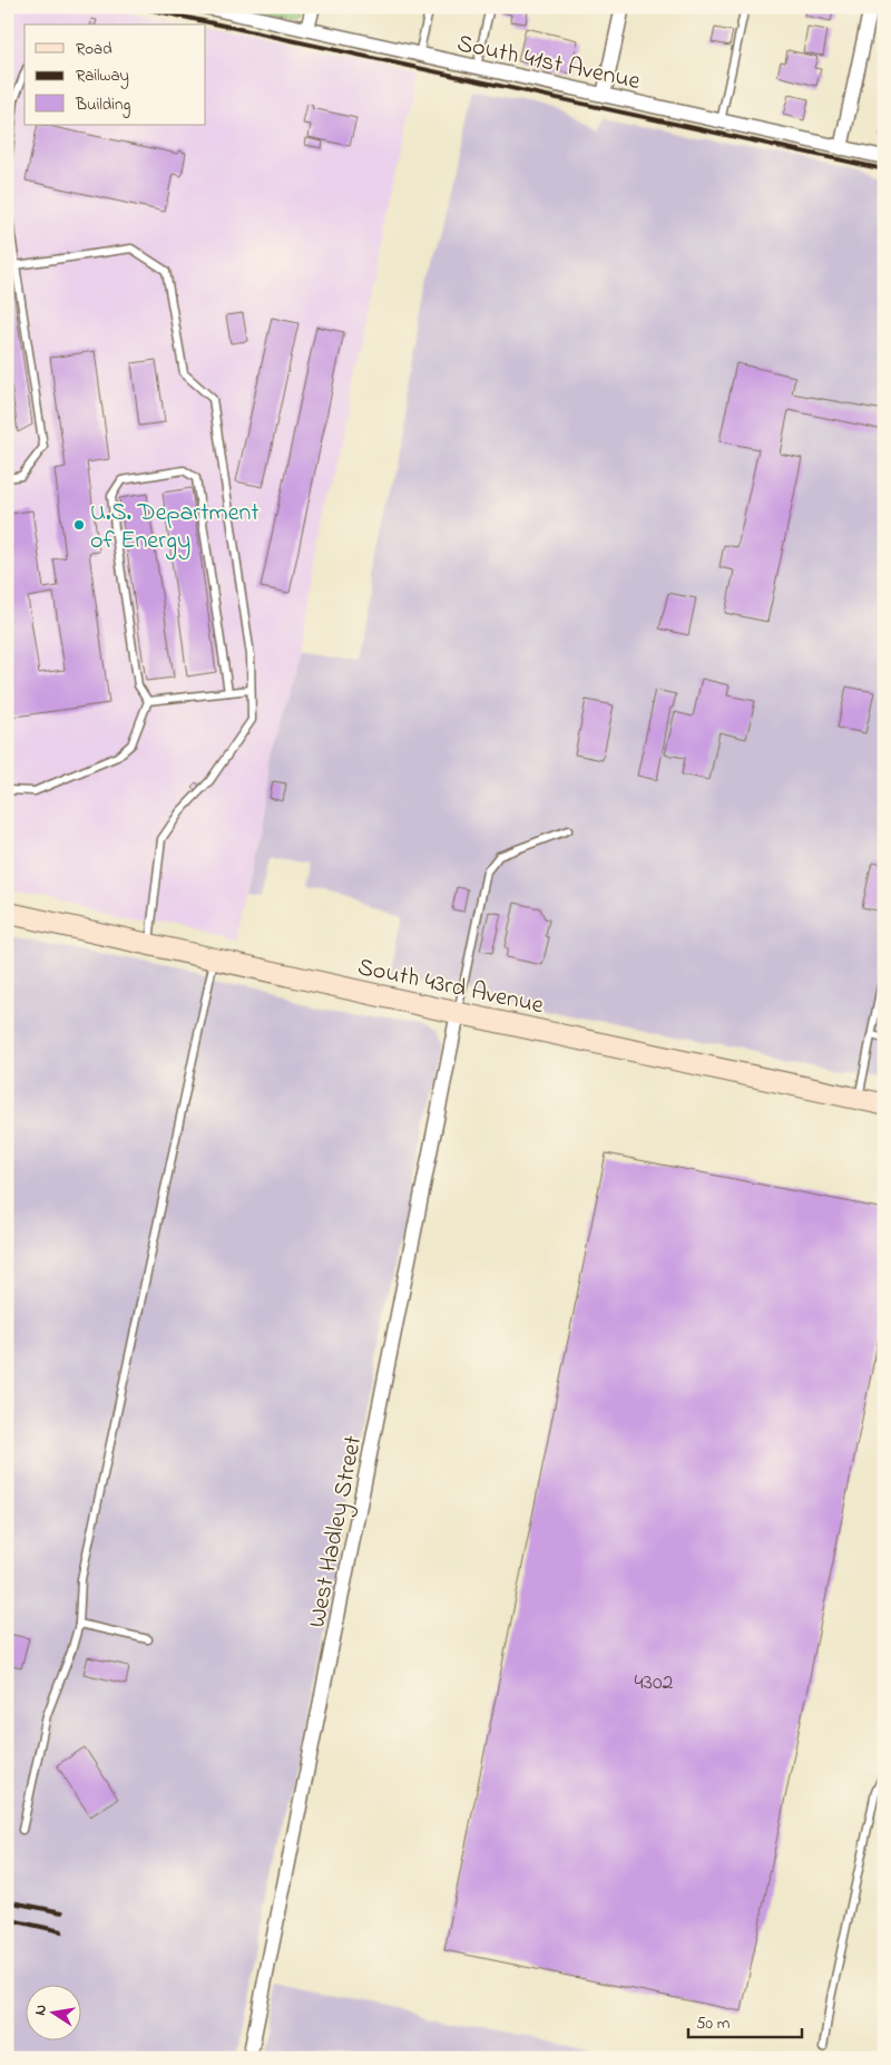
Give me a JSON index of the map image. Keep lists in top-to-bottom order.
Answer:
{
  "streets": {
    "main road": ["South 43rd Avenue"],
    "street": ["South 41st Avenue", "West Hadley Street"]
  },
  "crossings": [
    ["South 43rd Avenue", "West Hadley Street"]
  ],
  "places": ["U.S. Department of Energy"],
  "house_numbers": ["4302"],
  "legend": ["Road", "Railway", "Building"],
  "scale_bar": "50 m",
  "north": "left"
}
